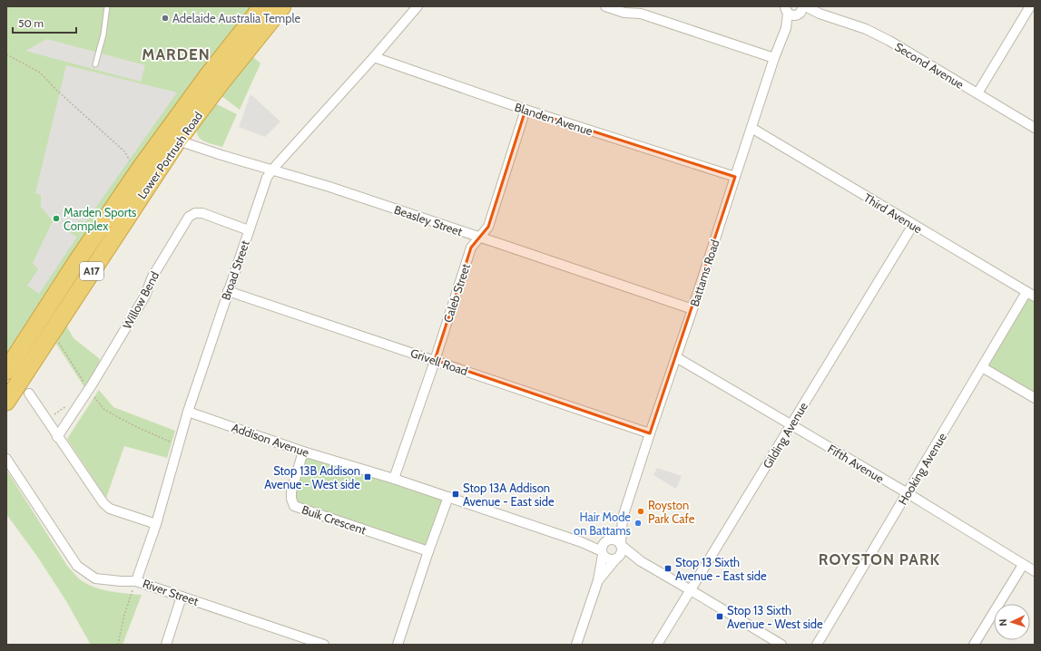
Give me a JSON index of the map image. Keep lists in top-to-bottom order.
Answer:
{
  "streets": {
    "highway": ["Lower Portrush Road", "A17"],
    "street": [
      "Second Avenue",
      "Blanden Avenue",
      "Third Avenue",
      "Beasley Street",
      "Broad Street",
      "Battams Road",
      "Caleb Street",
      "Willow Bend",
      "Grivell Road",
      "Gilding Avenue",
      "Addison Avenue",
      "Fifth Avenue",
      "Hooking Avenue",
      "Buik Crescent",
      "River Street"
    ]
  },
  "crossings": [
    ["Second Avenue", "Battams Road"],
    ["Blanden Avenue", "Broad Street"],
    ["Blanden Avenue", "Battams Road"],
    ["Blanden Avenue", "Caleb Street"],
    ["Lower Portrush Road", "Beasley Street"],
    ["Third Avenue", "Battams Road"],
    ["Third Avenue", "Gilding Avenue"],
    ["Third Avenue", "Hooking Avenue"],
    ["Beasley Street", "Broad Street"],
    ["Beasley Street", "Battams Road"],
    ["Beasley Street", "Caleb Street"],
    ["Broad Street", "Willow Bend"],
    ["Broad Street", "Grivell Road"],
    ["Broad Street", "Addison Avenue"],
    ["Broad Street", "River Street"],
    ["Battams Road", "Grivell Road"],
    ["Battams Road", "Addison Avenue"],
    ["Battams Road", "Fifth Avenue"],
    ["Caleb Street", "Grivell Road"],
    ["Caleb Street", "Addison Avenue"],
    ["Gilding Avenue", "Fifth Avenue"],
    ["Addison Avenue", "Buik Crescent"],
    ["Fifth Avenue", "Hooking Avenue"]
  ],
  "districts": ["MARDEN", "ROYSTON PARK"],
  "places": {
    "other": [
      "Adelaide Australia Temple",
      "Marden Sports Complex",
      "Royston Park Cafe",
      "Hair Mode on Battams"
    ],
    "transit": [
      "Stop 13B Addison Avenue - West side",
      "Stop 13A Addison Avenue - East side",
      "Stop 13 Sixth Avenue - East side",
      "Stop 13 Sixth Avenue - West side"
    ]
  },
  "scale_bar": "50 m",
  "north": "left"
}
